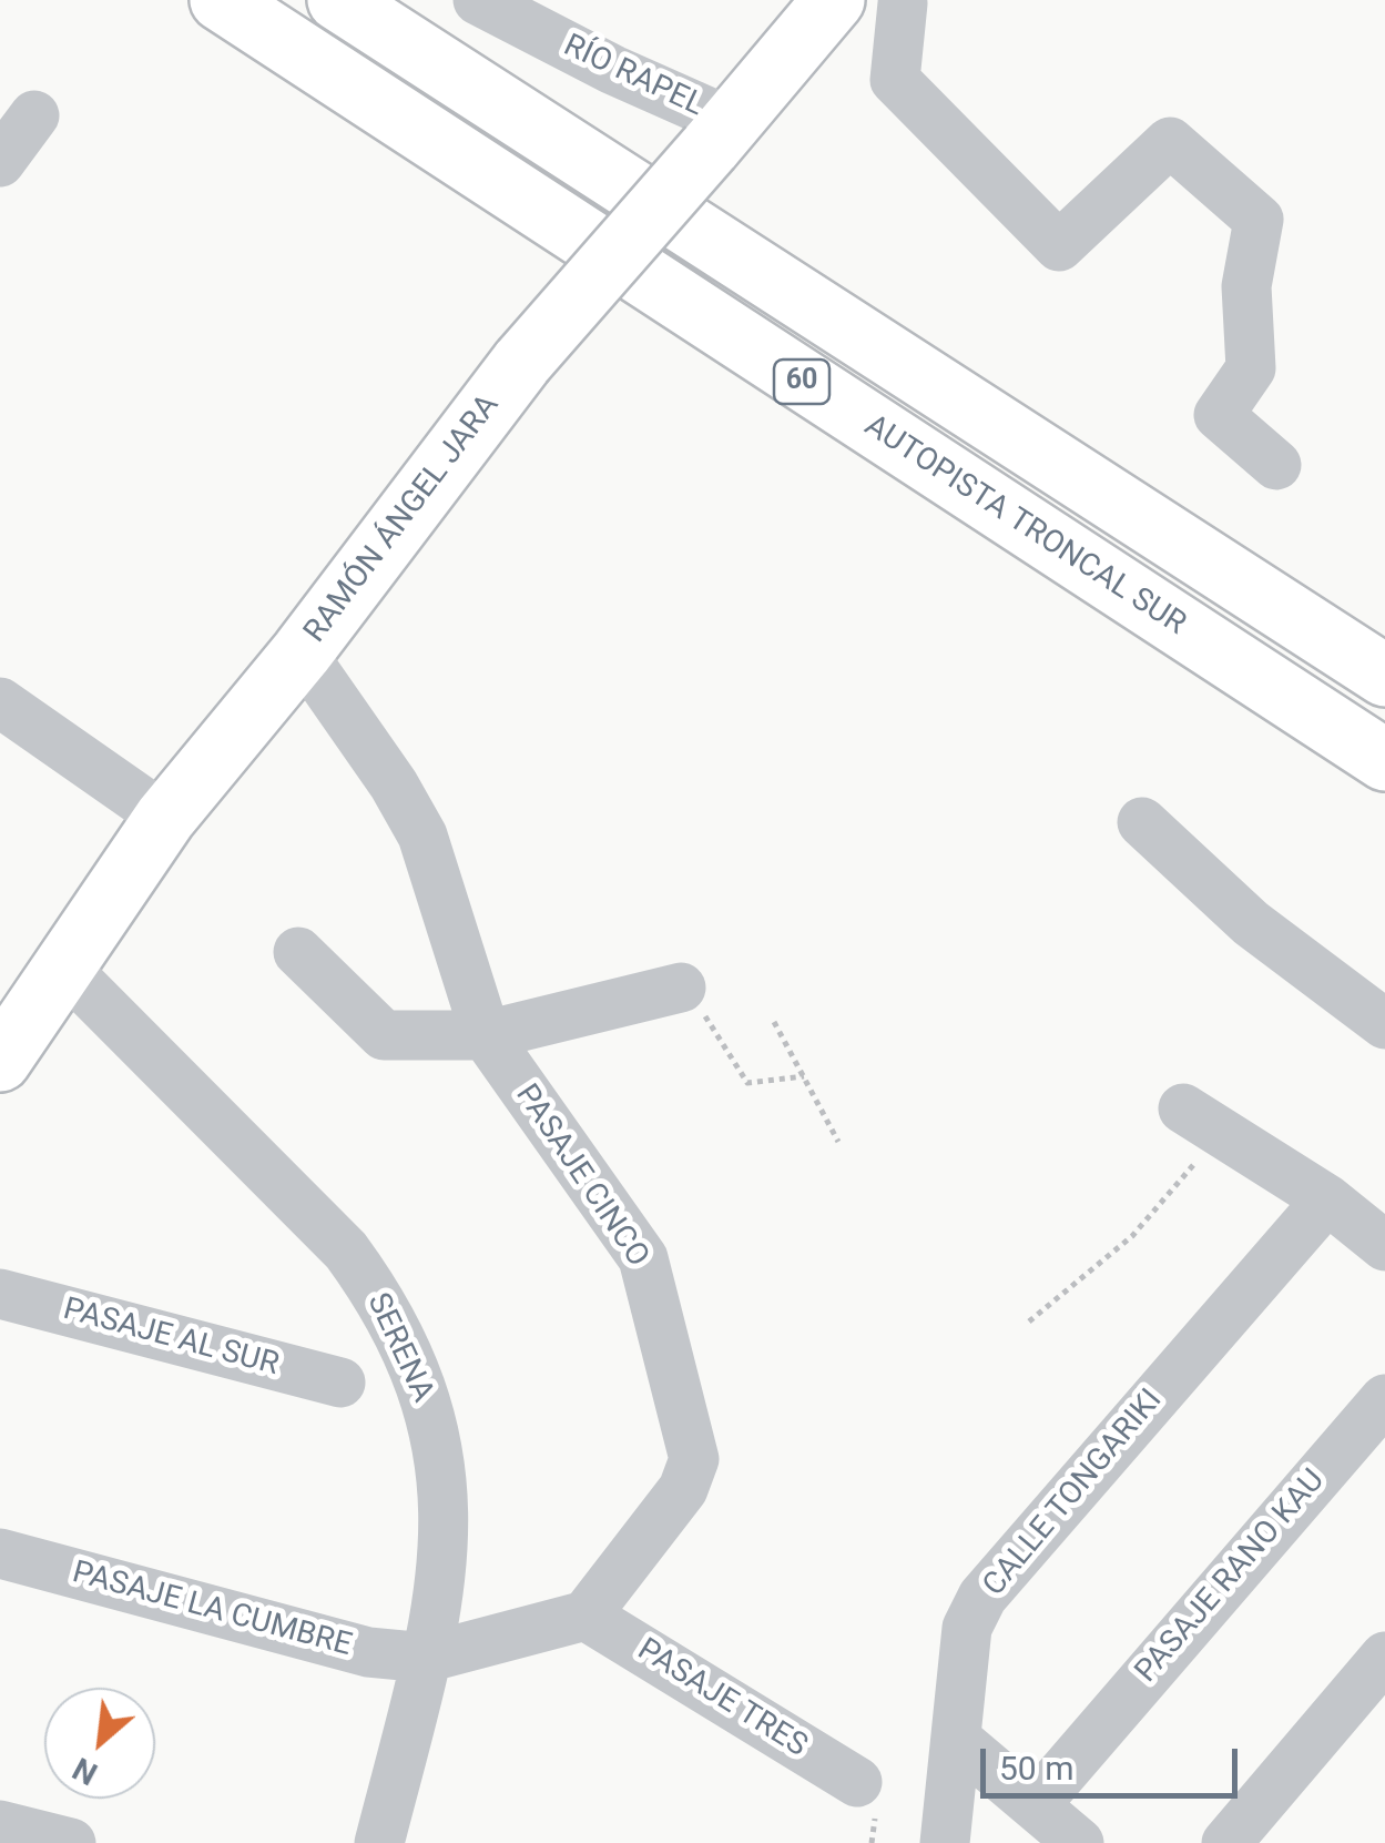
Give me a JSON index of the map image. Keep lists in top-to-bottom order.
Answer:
{
  "streets": {
    "main road": ["60", "RAMÓN ÁNGEL JARA", "AUTOPISTA TRONCAL SUR"],
    "street": [
      "RÍO RAPEL",
      "PASAJE CINCO",
      "PASAJE AL SUR",
      "SERENA",
      "CALLE TONGARIKI",
      "PASAJE RANO KAU",
      "PASAJE LA CUMBRE",
      "PASAJE TRES"
    ]
  },
  "crossings": [
    ["RÍO RAPEL", "RAMÓN ÁNGEL JARA"],
    ["RAMÓN ÁNGEL JARA", "PASAJE CINCO"],
    ["RAMÓN ÁNGEL JARA", "SERENA"],
    ["PASAJE CINCO", "PASAJE TRES"],
    ["SERENA", "PASAJE LA CUMBRE"]
  ],
  "scale_bar": "50 m",
  "north": "bottom left"
}
